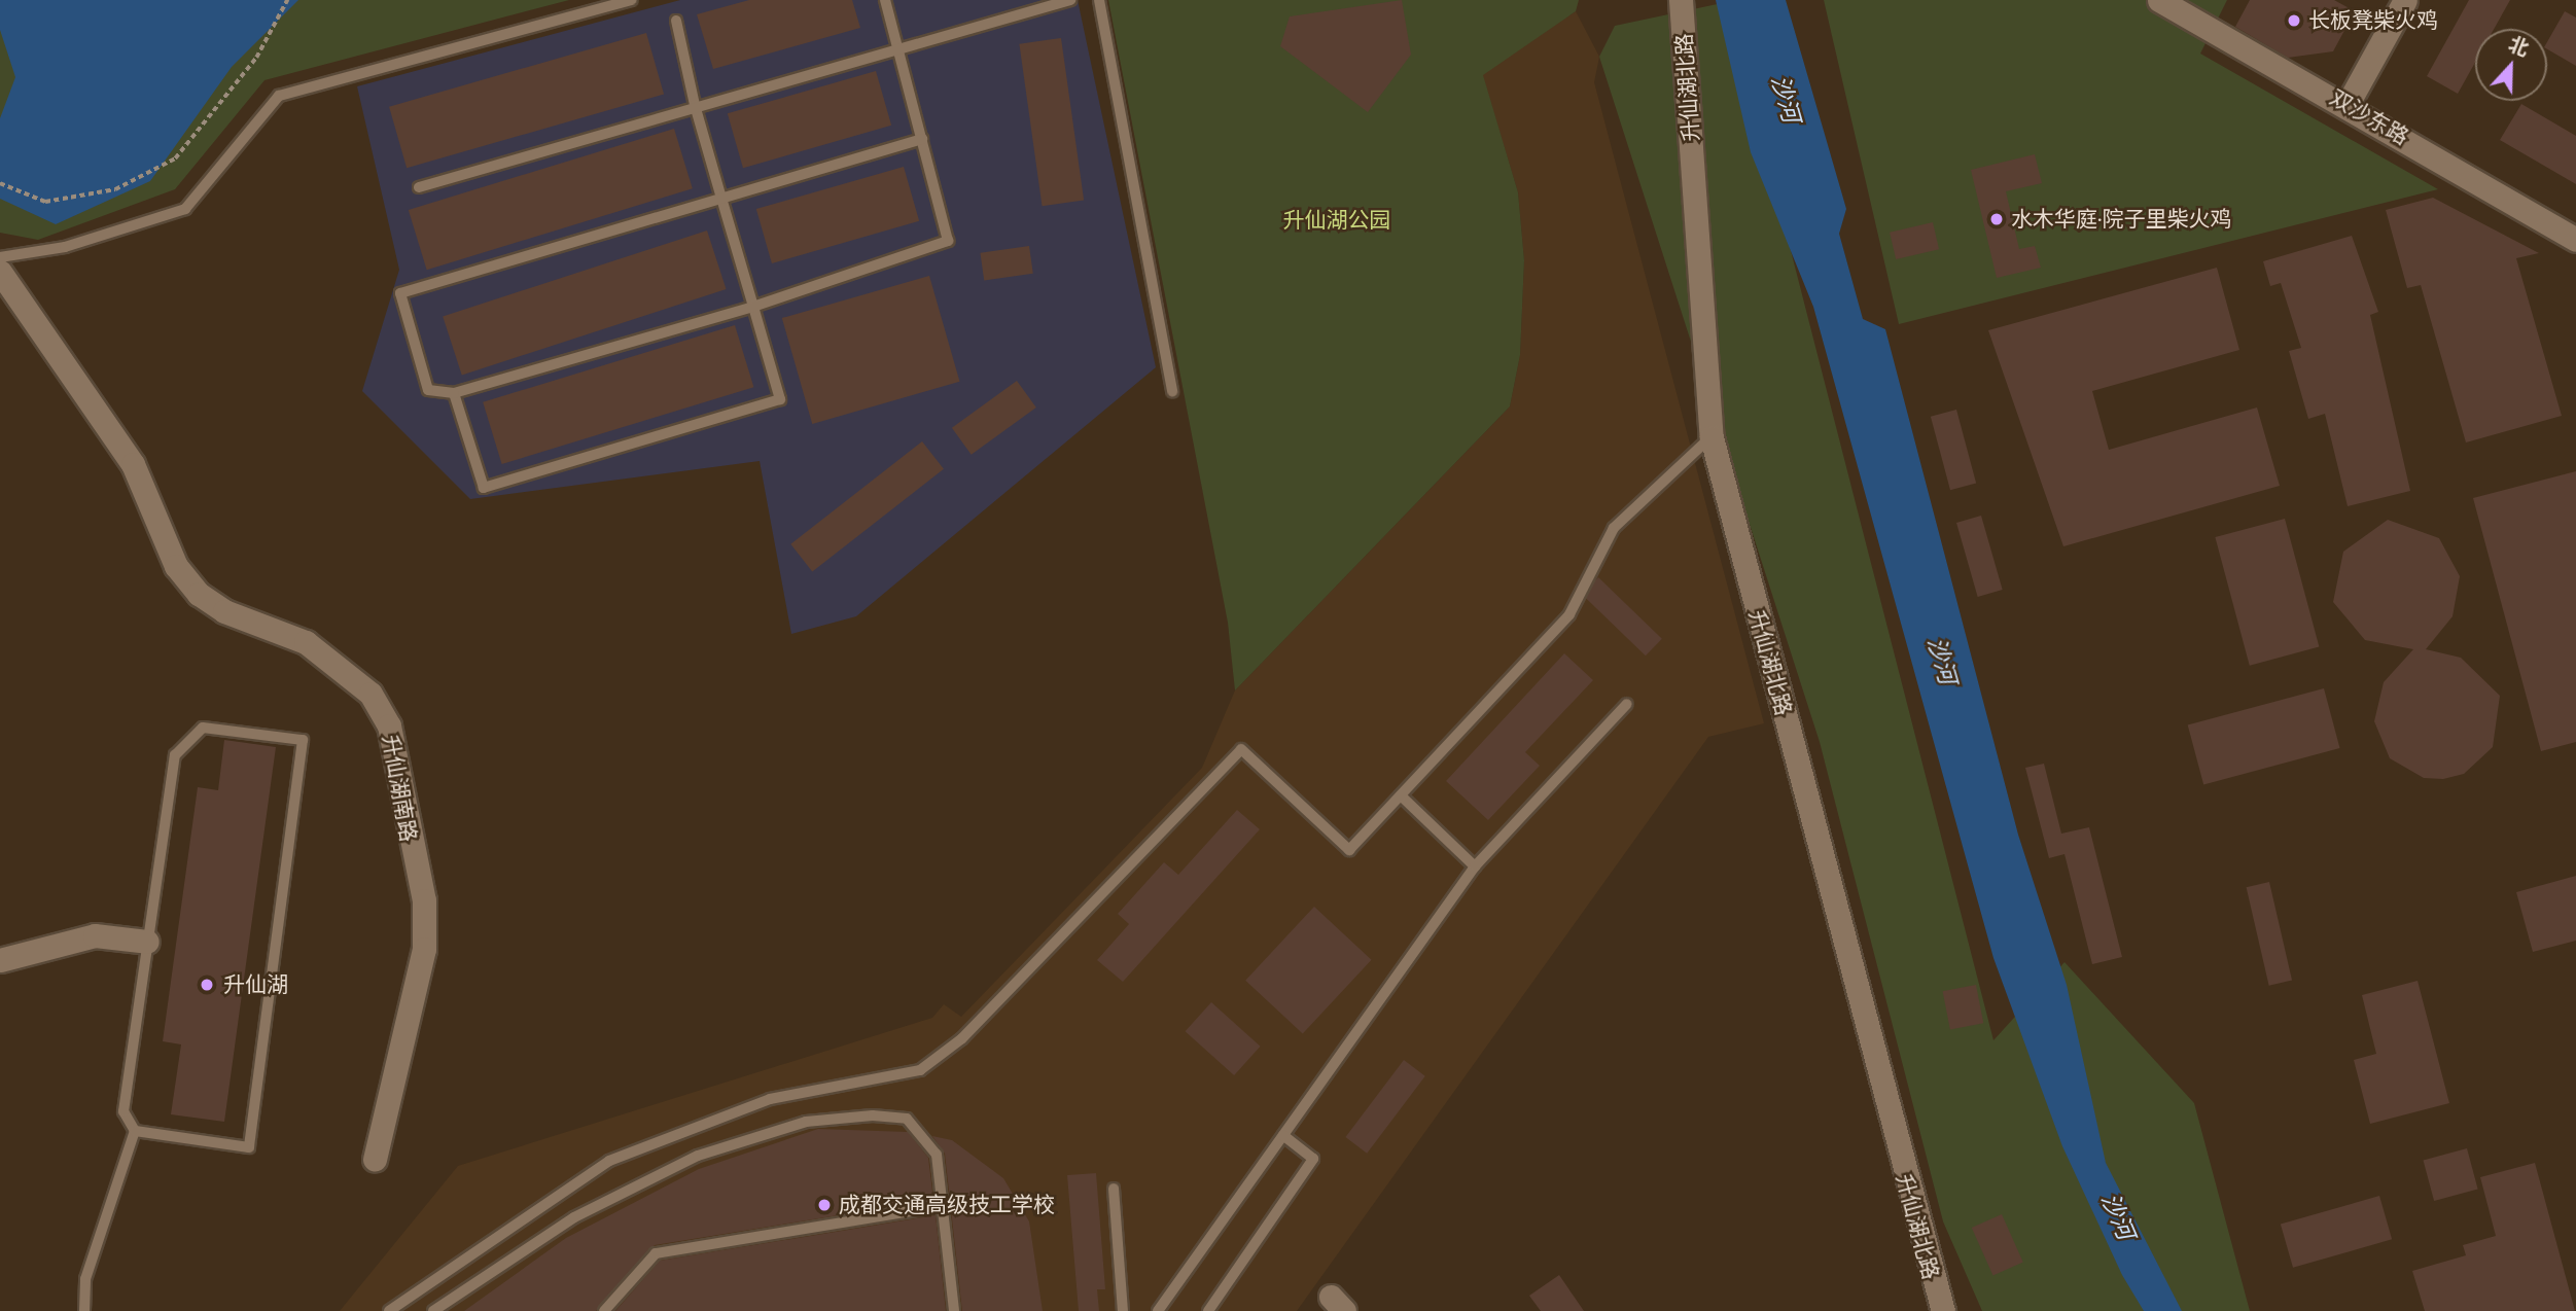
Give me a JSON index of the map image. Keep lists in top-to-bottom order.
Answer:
{
  "streets": {
    "street": ["升仙湖北路", "双沙东路", "升仙湖南路"]
  },
  "water": ["沙河"],
  "parks": ["升仙湖公园"],
  "places": [
    "长板凳柴火鸡",
    "水木华庭·院子里柴火鸡",
    "升仙湖",
    "成都交通高级技工学校"
  ],
  "north": "top"
}
